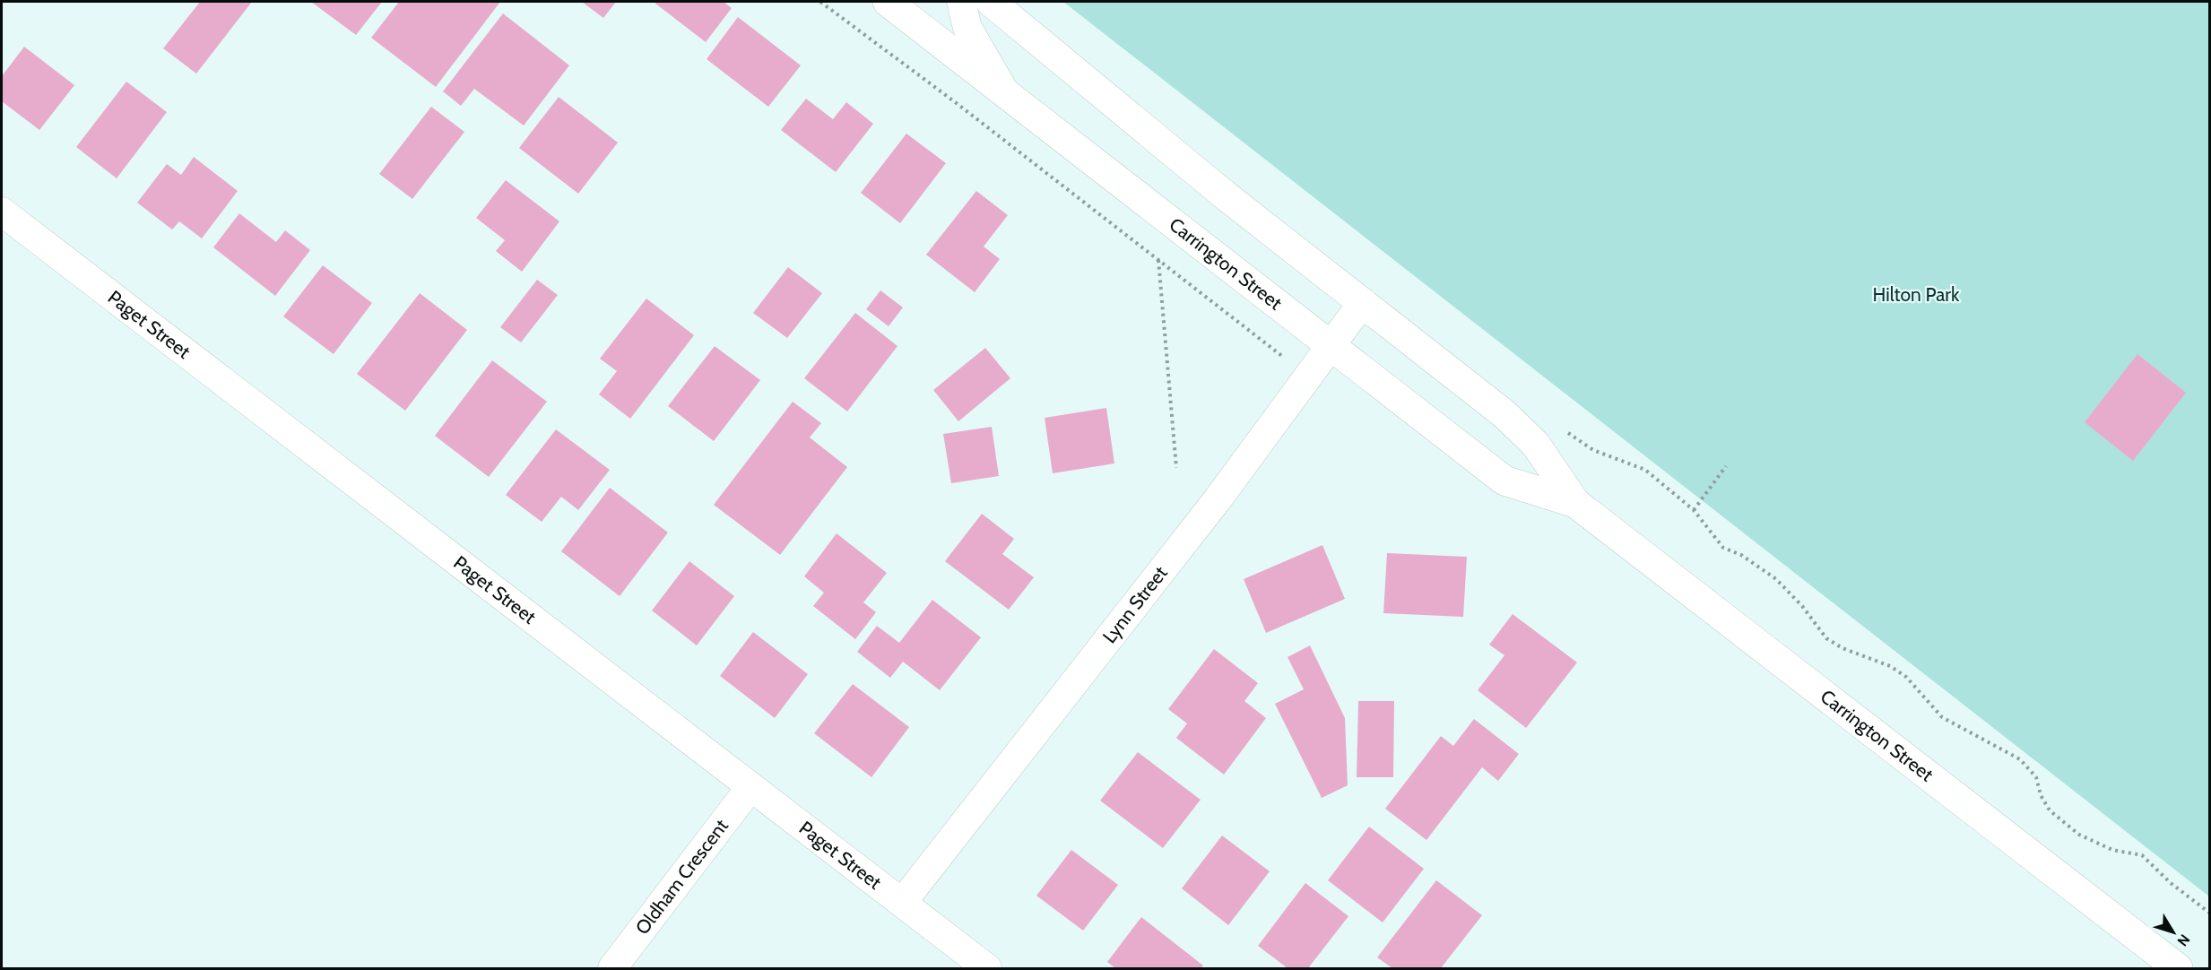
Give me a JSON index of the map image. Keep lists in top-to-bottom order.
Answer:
{
  "streets": {
    "main road": ["Carrington Street"],
    "street": ["Paget Street", "Lynn Street", "Oldham Crescent"]
  },
  "crossings": [
    ["Carrington Street", "Lynn Street"],
    ["Paget Street", "Lynn Street"],
    ["Paget Street", "Oldham Crescent"]
  ],
  "parks": ["Hilton Park"],
  "north": "bottom right"
}
